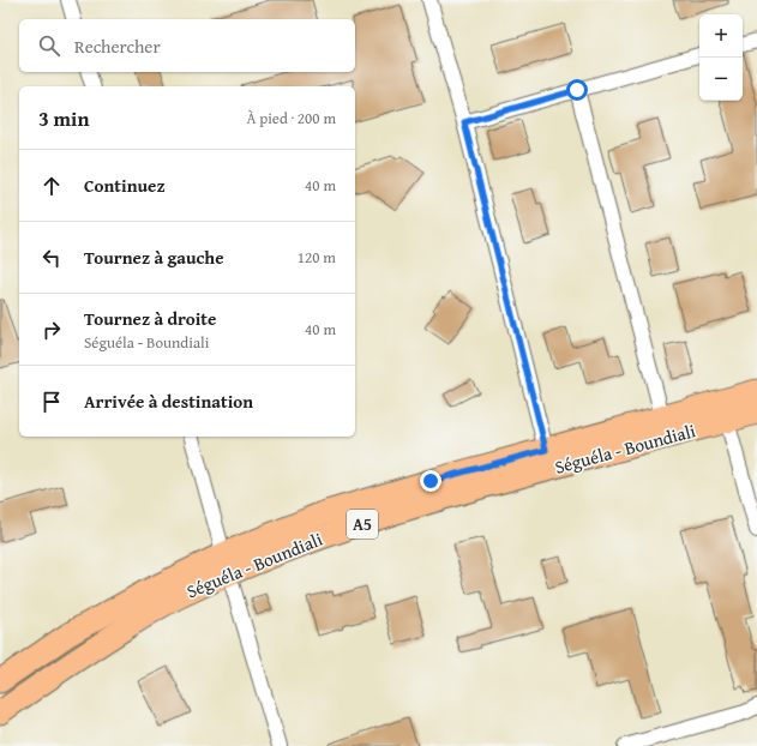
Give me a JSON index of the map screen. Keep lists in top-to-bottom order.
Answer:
{
  "streets": {
    "main road": ["Séguéla - Boundiali", "A5"]
  },
  "page": {
    "map_buttons": ["+", "−"],
    "search": "Rechercher",
    "heading": ["3 min", "À pied · 200 m"],
    "list": [
      ["Continuez", "40 m"],
      ["Tournez à gauche", "120 m"],
      ["Tournez à droite", "Séguéla - Boundiali", "40 m"],
      "Arrivée à destination"
    ]
  }
}
